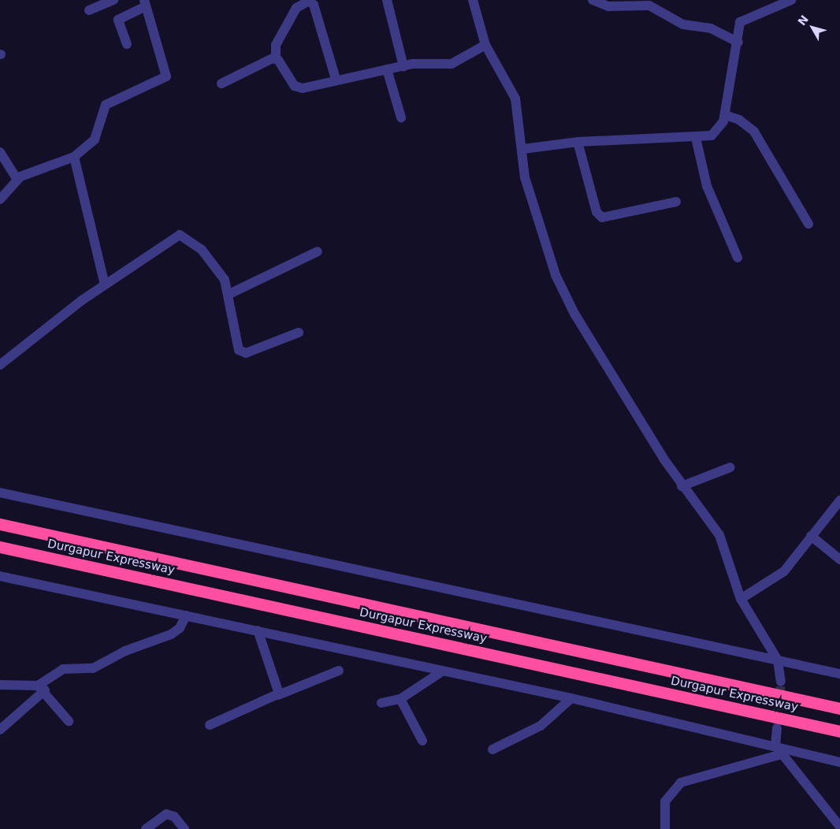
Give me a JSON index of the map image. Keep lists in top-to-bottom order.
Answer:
{
  "streets": {
    "highway": ["Durgapur Expressway"]
  },
  "north": "top left"
}
